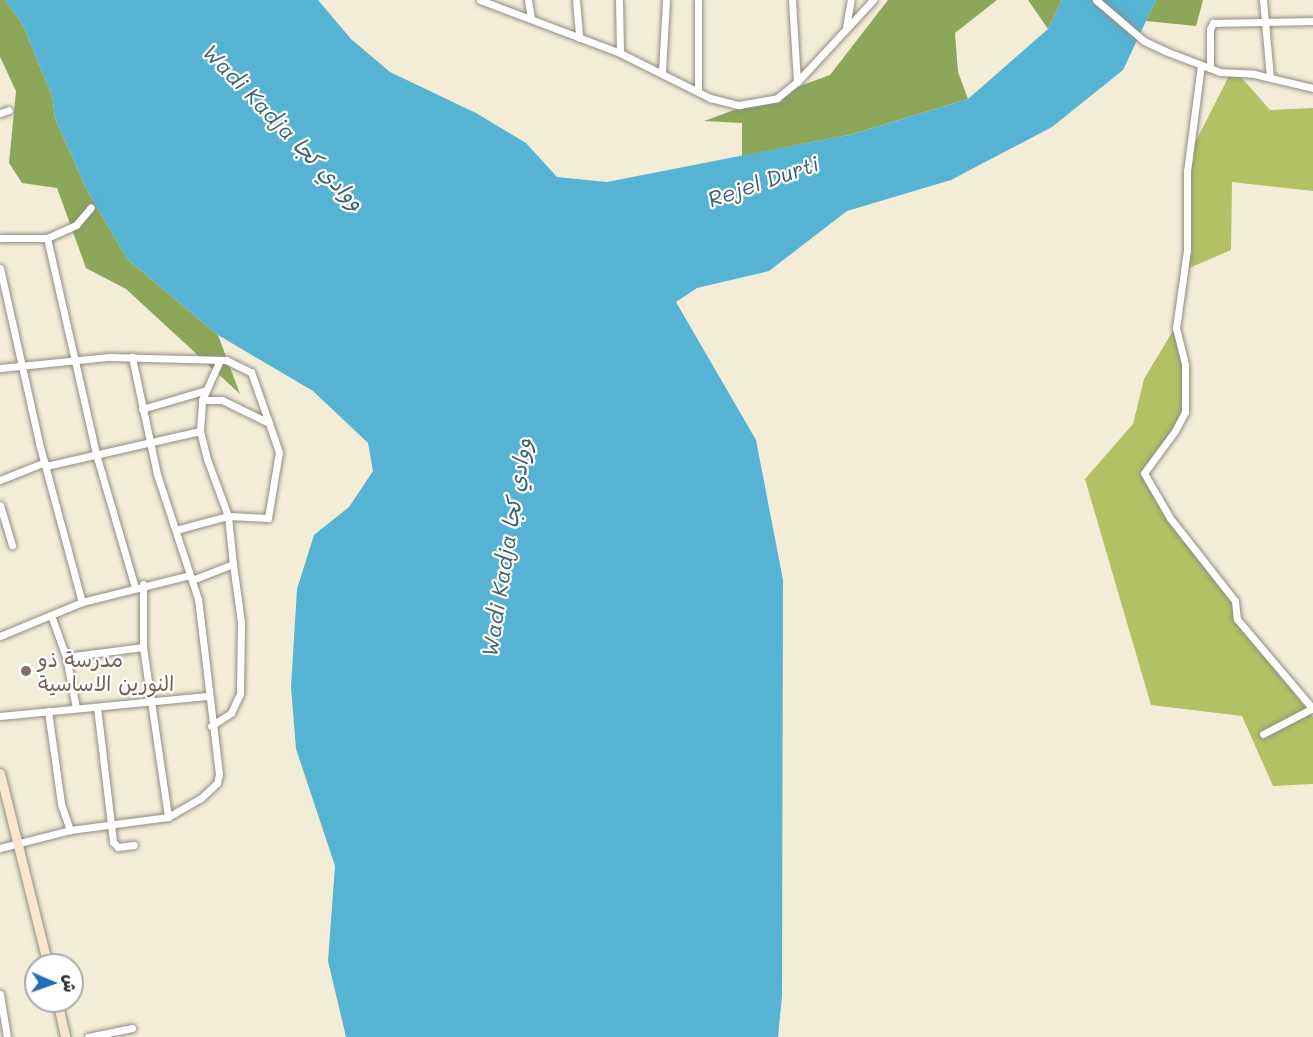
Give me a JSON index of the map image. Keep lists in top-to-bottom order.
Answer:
{
  "water": ["Wadi Kadja ووادي كجا", "Rejel Durti"],
  "places": ["مدرسة ذو النورين الاساسية"],
  "north": "right"
}
